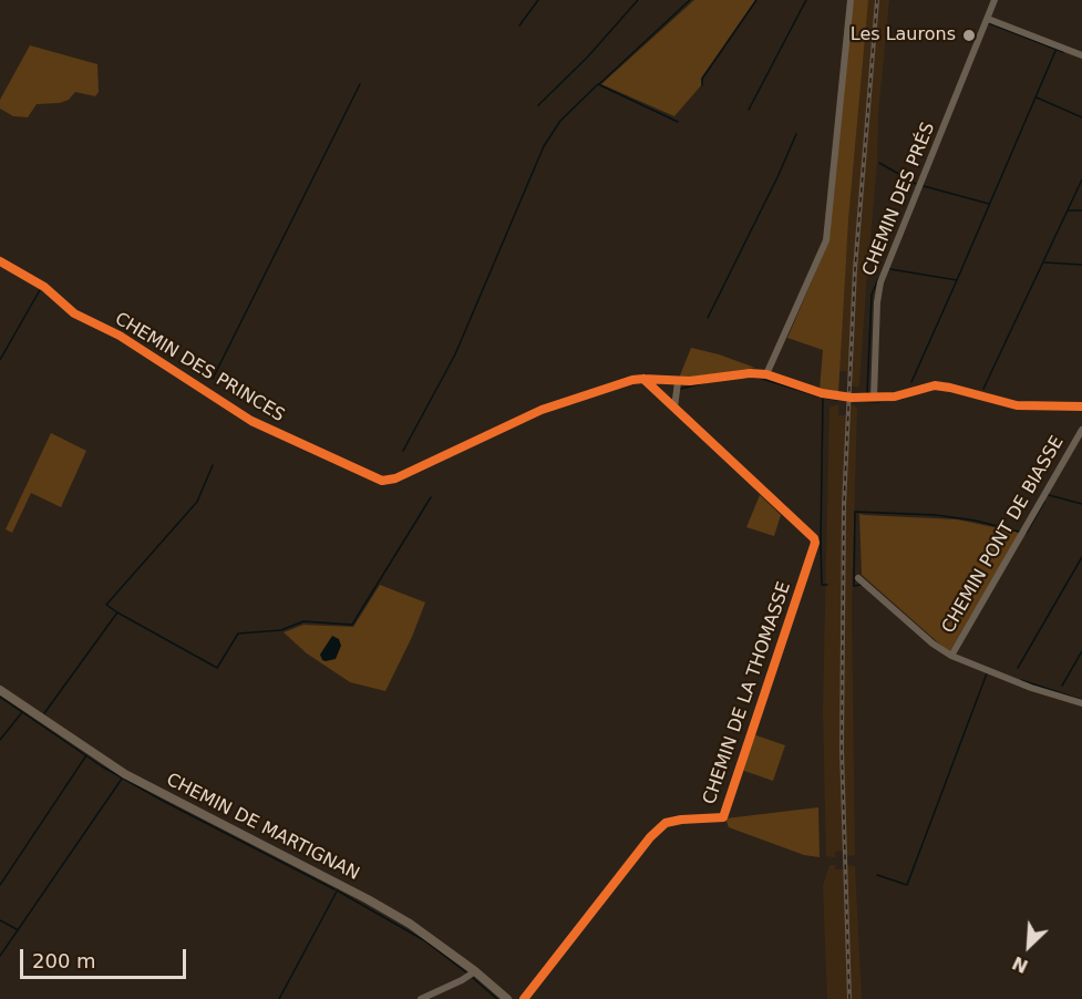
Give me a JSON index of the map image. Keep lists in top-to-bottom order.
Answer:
{
  "streets": {
    "main road": ["CHEMIN DE MARTIGNAN"],
    "street": [
      "CHEMIN DES PRÉS",
      "CHEMIN DES PRINCES",
      "CHEMIN PONT DE BIASSE",
      "CHEMIN DE LA THOMASSE"
    ]
  },
  "crossings": [
    ["CHEMIN DES PRÉS", "CHEMIN DES PRINCES"]
  ],
  "places": ["Les Laurons"],
  "scale_bar": "200 m",
  "north": "bottom left"
}
